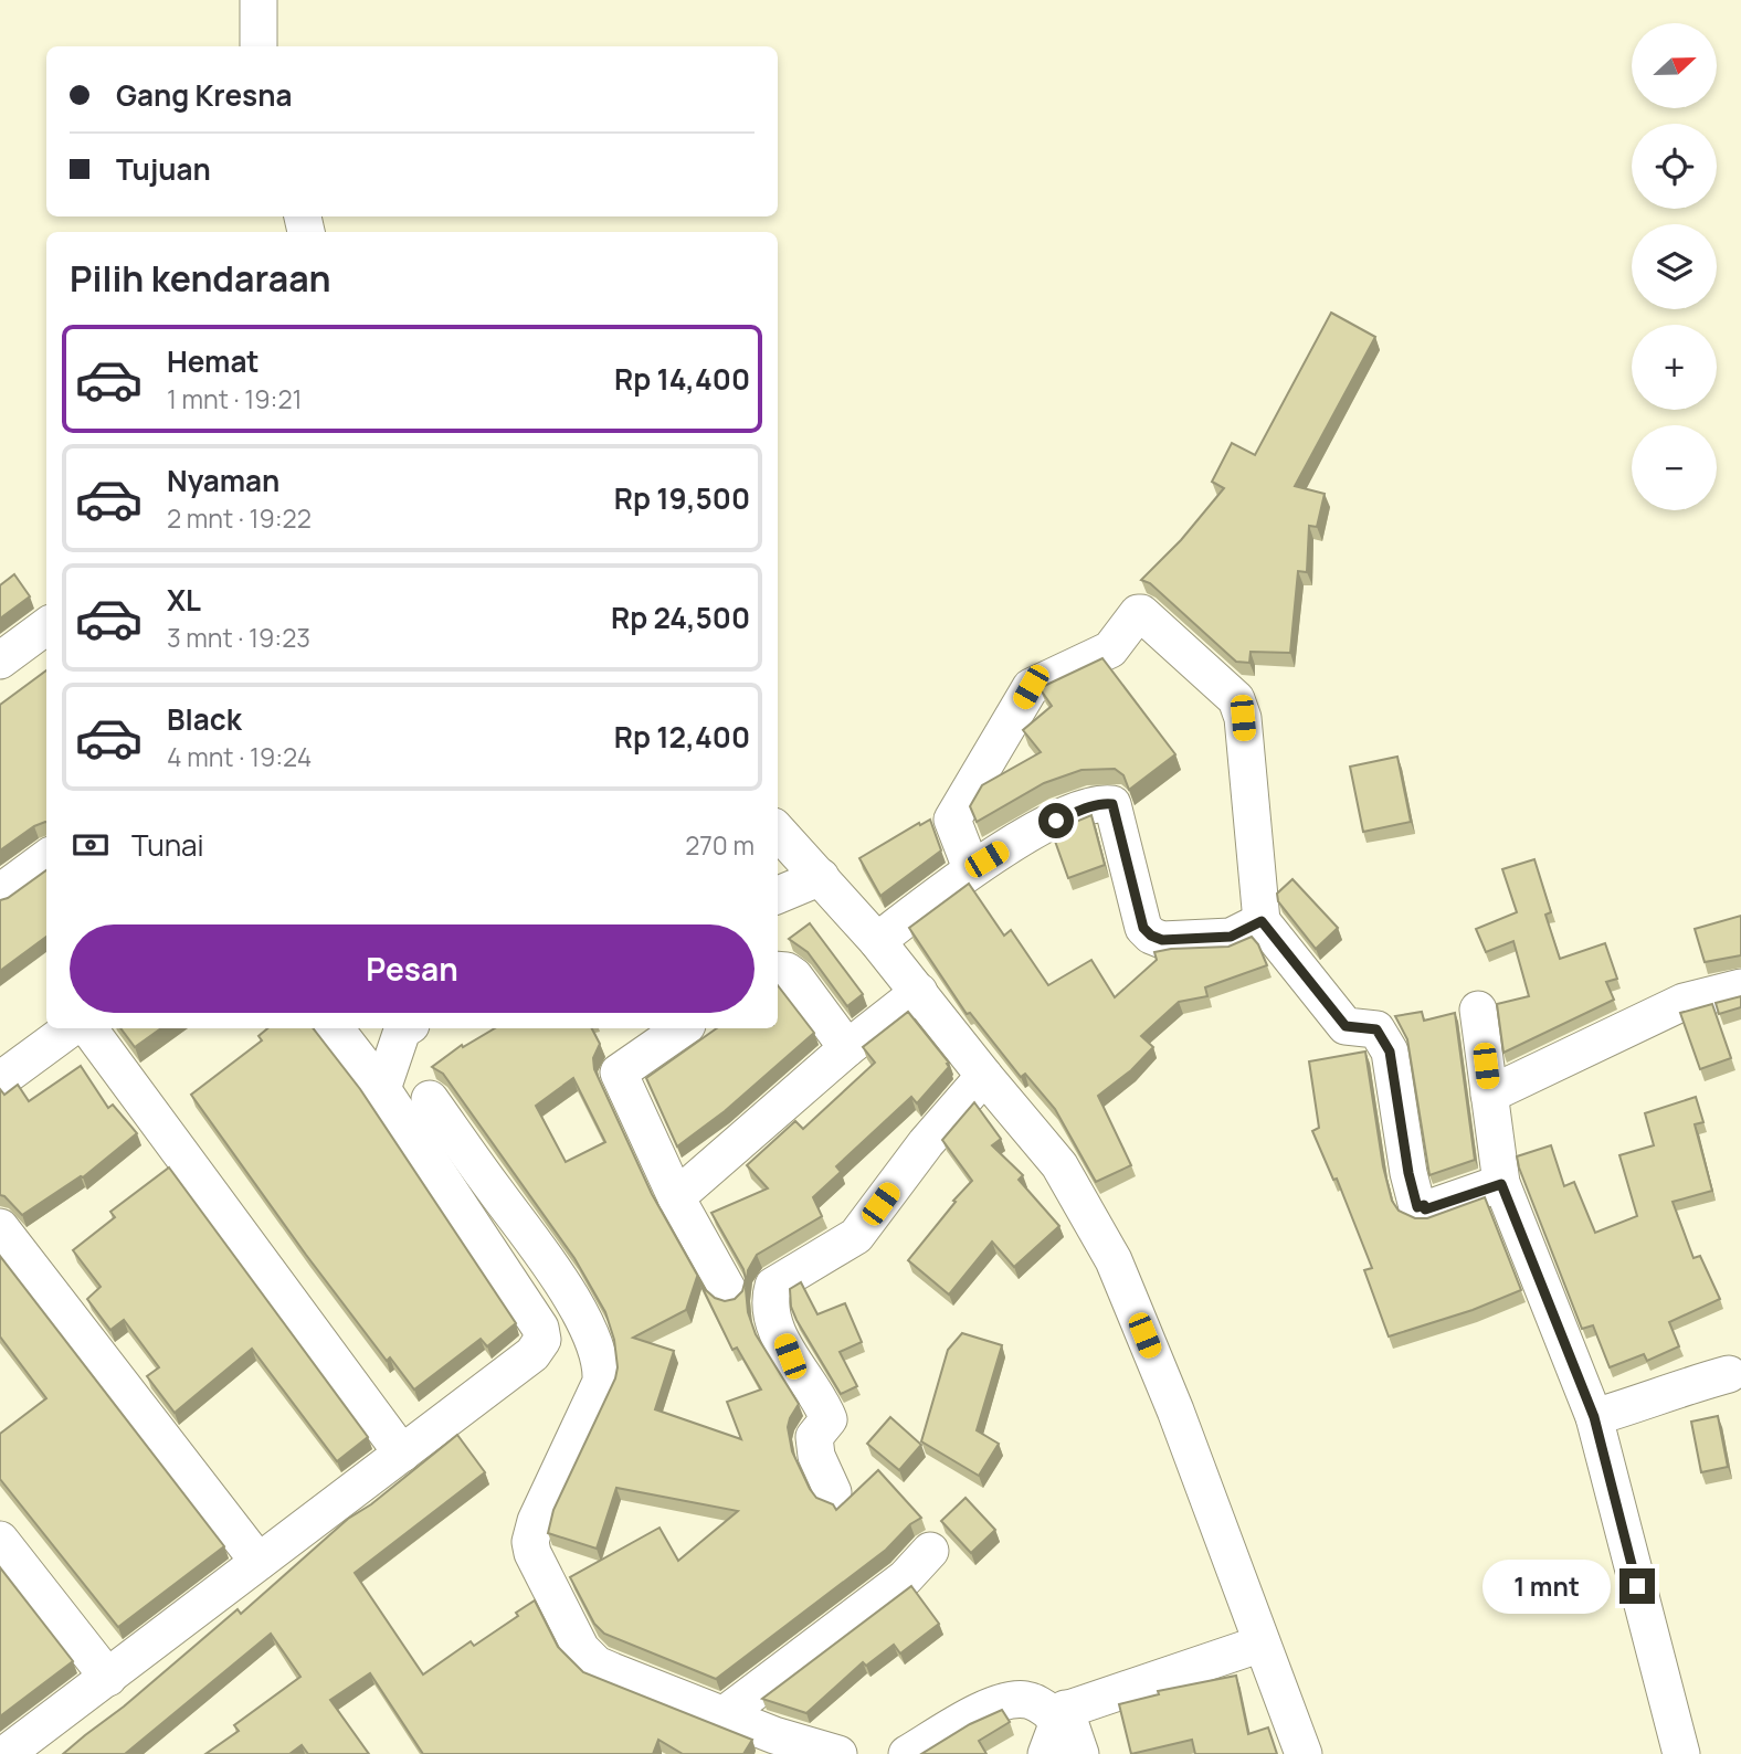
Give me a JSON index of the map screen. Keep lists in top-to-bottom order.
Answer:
{
  "north": "right",
  "page": {
    "map_buttons": ["+", "−"],
    "banner": ["Gang Kresna", "Tujuan"],
    "heading": "Pilih kendaraan",
    "list": [
      {
        "name": "Hemat",
        "note": "1 mnt · 19:21",
        "value": "Rp 14,400"
      },
      {
        "name": "Nyaman",
        "note": "2 mnt · 19:22",
        "value": "Rp 19,500"
      },
      {
        "name": "XL",
        "note": "3 mnt · 19:23",
        "value": "Rp 24,500"
      },
      {
        "name": "Black",
        "note": "4 mnt · 19:24",
        "value": "Rp 12,400"
      }
    ],
    "pay": ["Tunai", "270 m"],
    "buttons": "Pesan",
    "bubble": "1 mnt"
  }
}
